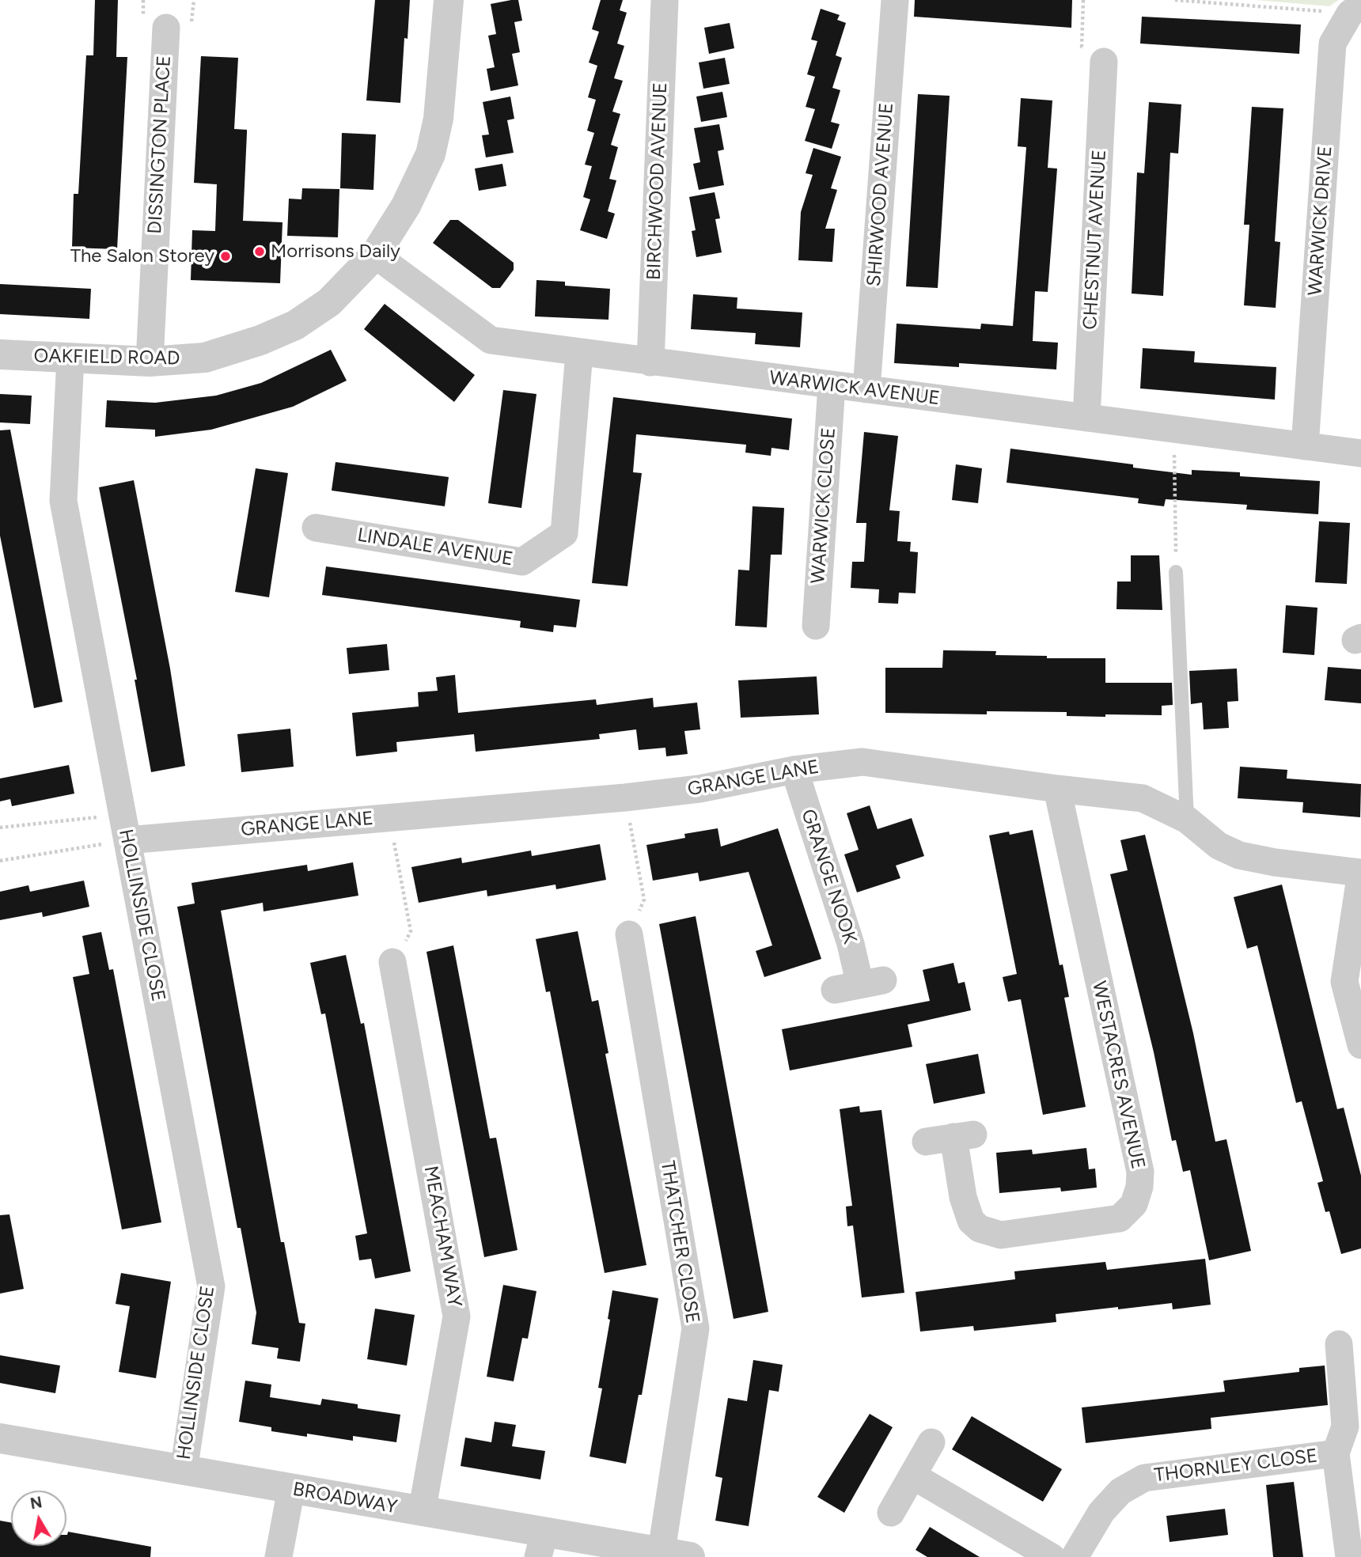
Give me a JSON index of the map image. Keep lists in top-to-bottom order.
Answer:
{
  "streets": {
    "street": [
      "DISSINGTON PLACE",
      "BIRCHWOOD AVENUE",
      "SHIRWOOD AVENUE",
      "WARWICK DRIVE",
      "CHESTNUT AVENUE",
      "OAKFIELD ROAD",
      "WARWICK AVENUE",
      "WARWICK CLOSE",
      "LINDALE AVENUE",
      "GRANGE LANE",
      "GRANGE NOOK",
      "HOLLINSIDE CLOSE",
      "WESTACRES AVENUE",
      "MEACHAM WAY",
      "THATCHER CLOSE",
      "THORNLEY CLOSE",
      "BROADWAY"
    ]
  },
  "crossings": [
    ["DISSINGTON PLACE", "OAKFIELD ROAD"],
    ["BIRCHWOOD AVENUE", "WARWICK AVENUE"],
    ["SHIRWOOD AVENUE", "WARWICK AVENUE"],
    ["WARWICK DRIVE", "WARWICK AVENUE"],
    ["CHESTNUT AVENUE", "WARWICK AVENUE"],
    ["OAKFIELD ROAD", "WARWICK AVENUE"],
    ["OAKFIELD ROAD", "HOLLINSIDE CLOSE"],
    ["WARWICK AVENUE", "WARWICK CLOSE"],
    ["WARWICK AVENUE", "LINDALE AVENUE"],
    ["GRANGE LANE", "GRANGE NOOK"],
    ["GRANGE LANE", "HOLLINSIDE CLOSE"],
    ["GRANGE LANE", "WESTACRES AVENUE"],
    ["HOLLINSIDE CLOSE", "BROADWAY"],
    ["MEACHAM WAY", "BROADWAY"],
    ["THATCHER CLOSE", "BROADWAY"]
  ],
  "places": ["Morrisons Daily", "The Salon Storey"],
  "north": "top"
}
